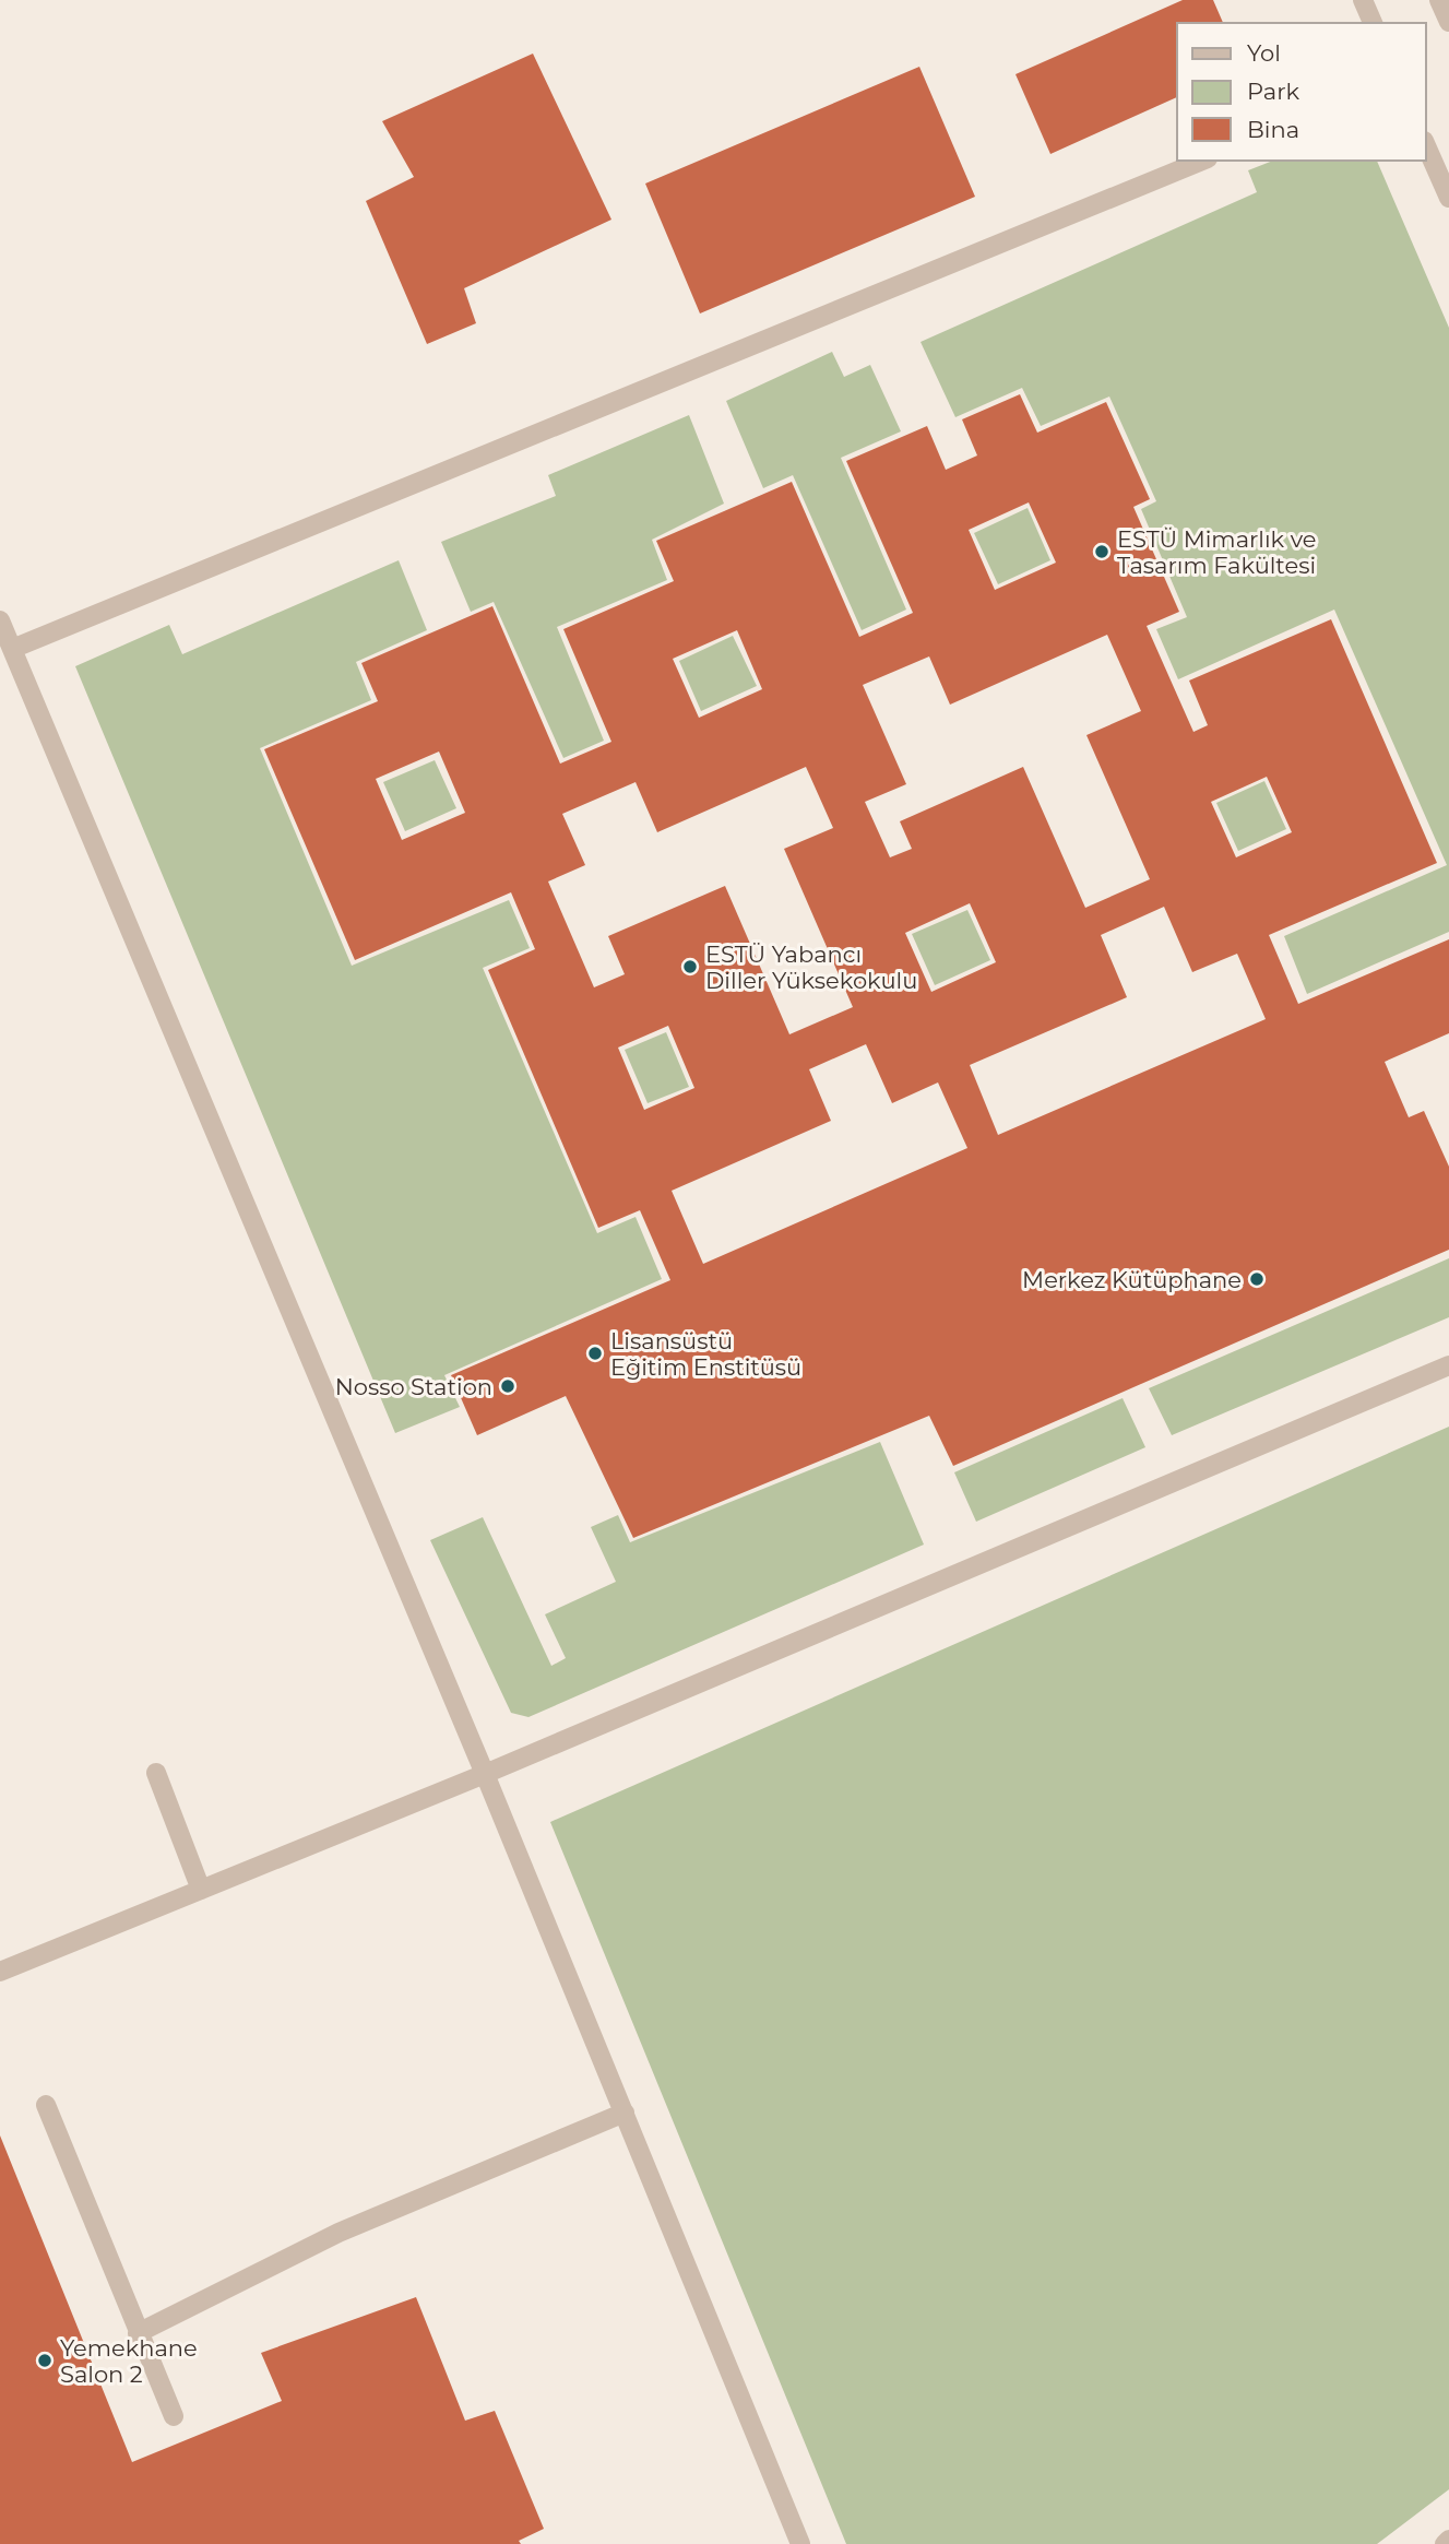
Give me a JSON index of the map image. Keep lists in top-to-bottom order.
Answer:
{
  "places": [
    "ESTÜ Mimarlık ve Tasarım Fakültesi",
    "ESTÜ Yabancı Diller Yüksekokulu",
    "Merkez Kütüphane",
    "Lisansüstü Eğitim Enstitüsü",
    "Nosso Station",
    "Yemekhane Salon 2"
  ],
  "legend": ["Yol", "Park", "Bina"]
}
